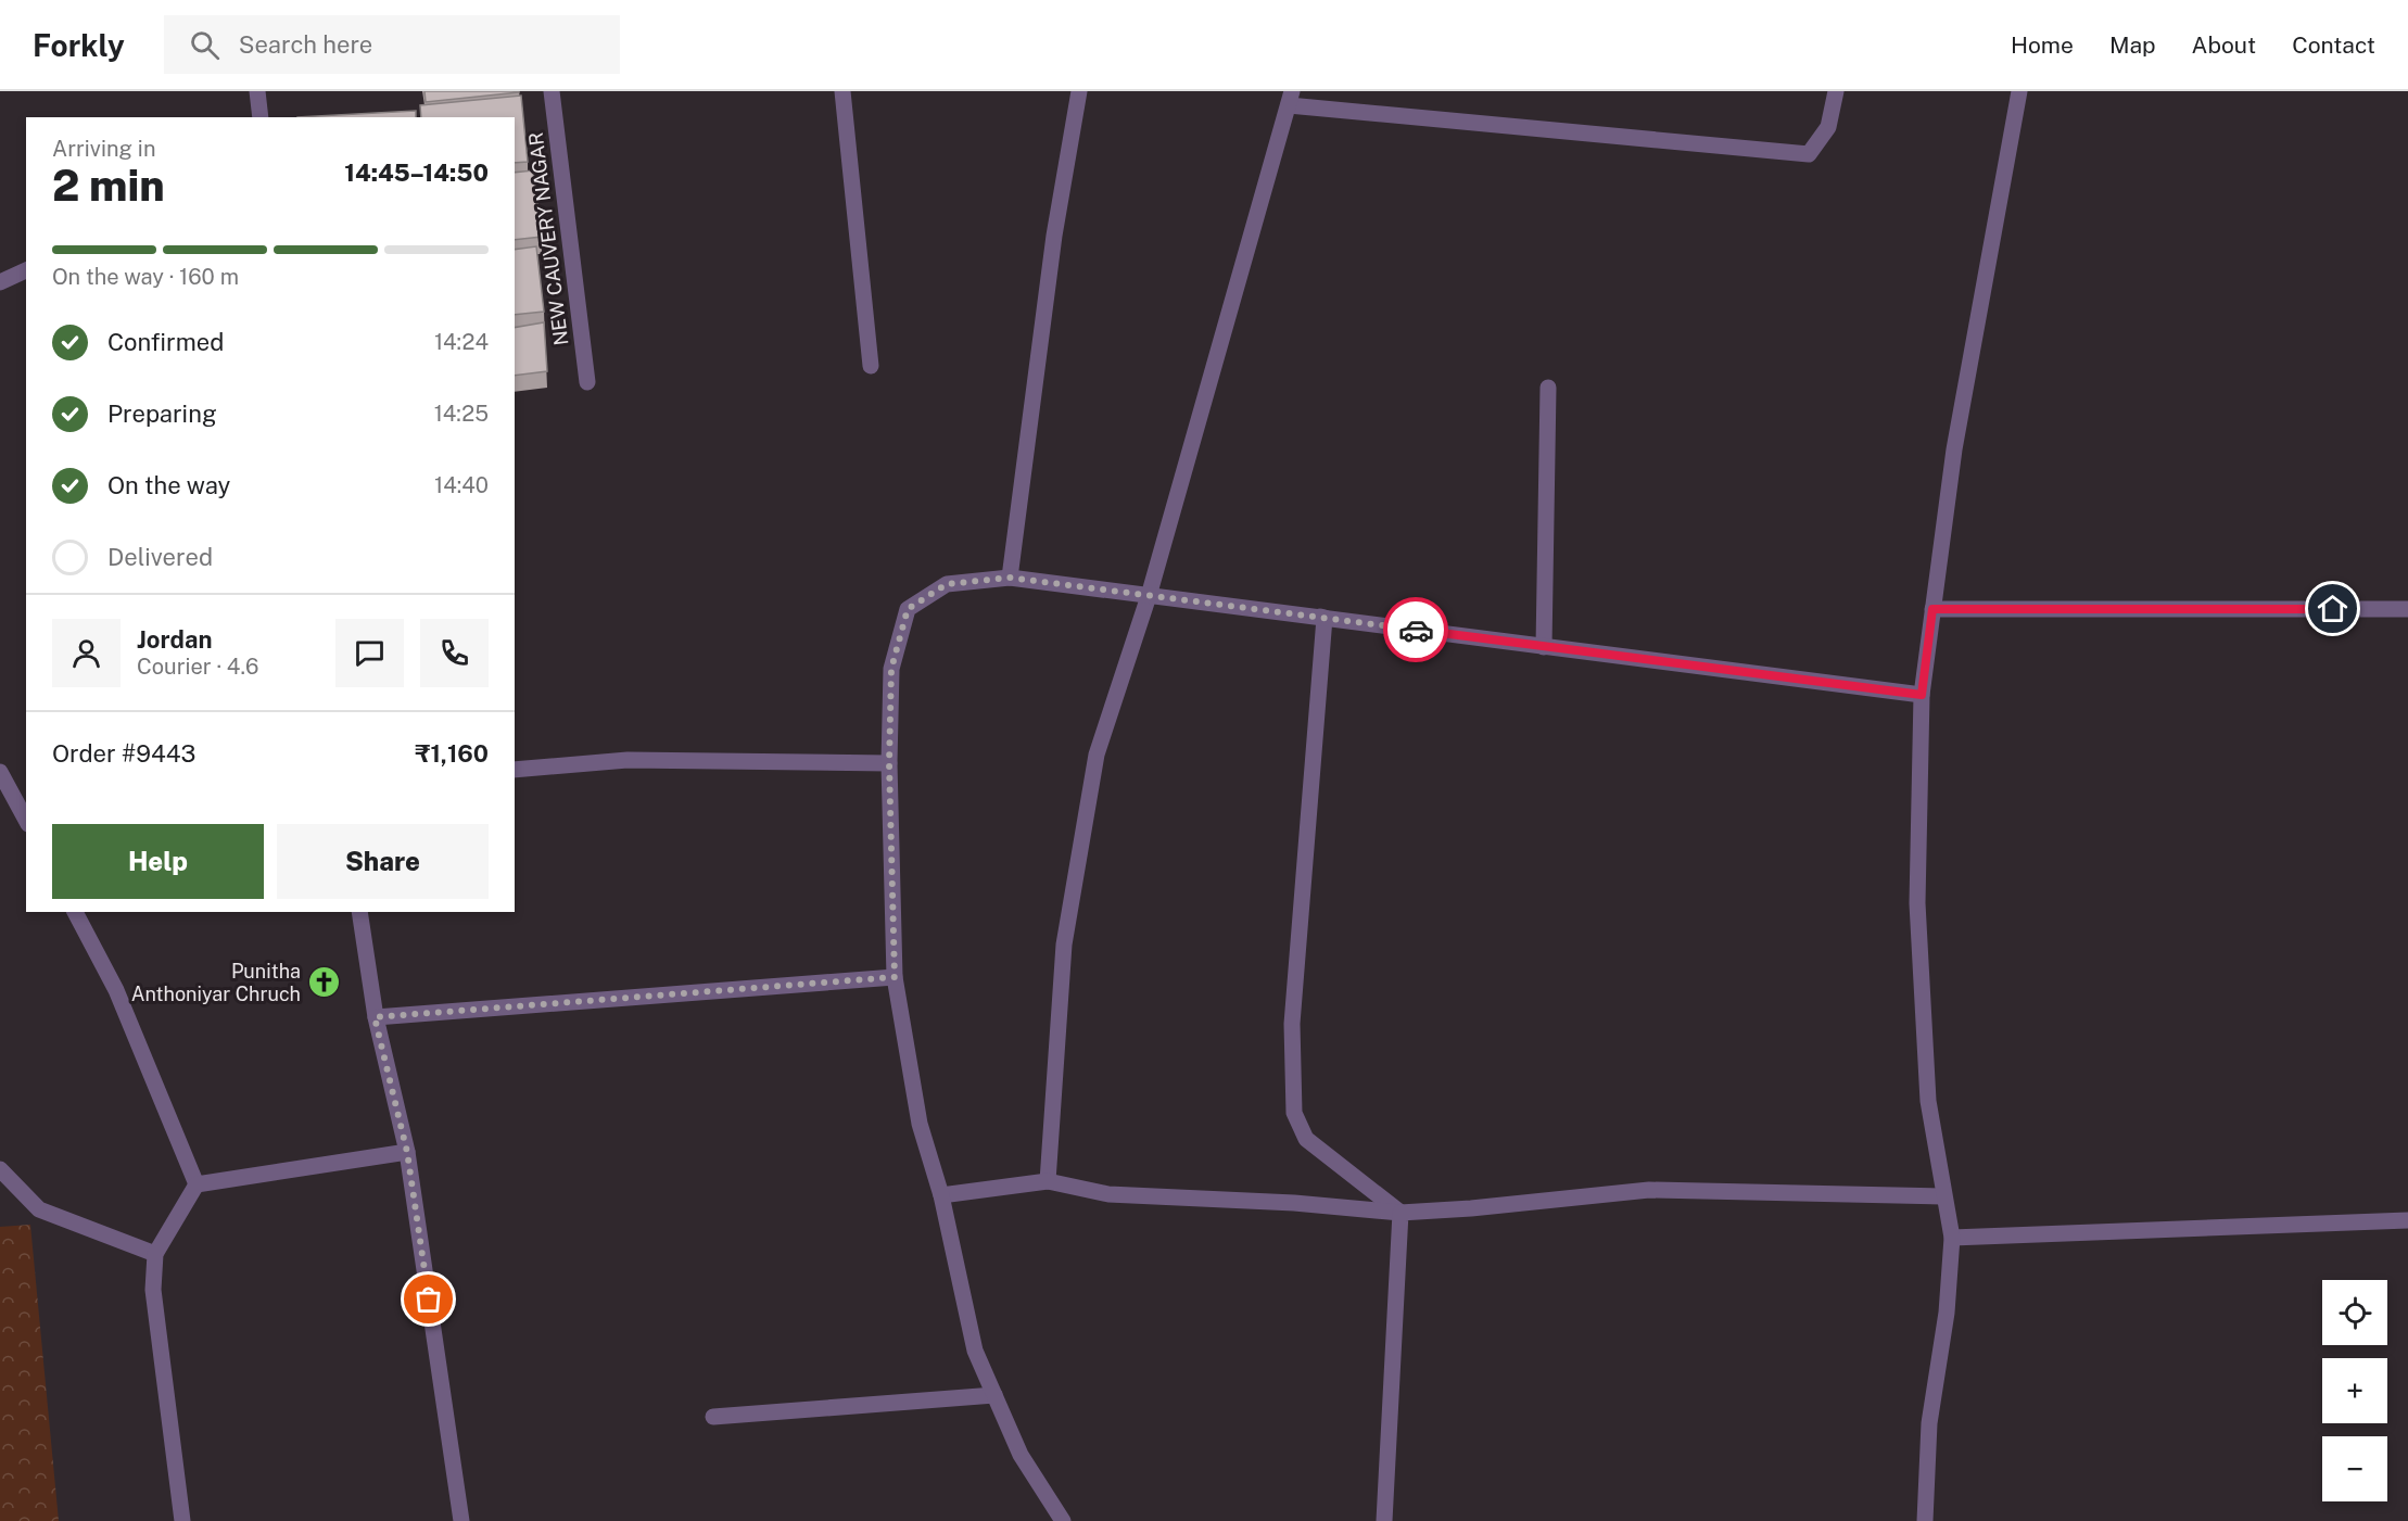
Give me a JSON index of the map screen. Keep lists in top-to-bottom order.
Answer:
{
  "streets": {
    "street": ["NEW CAUVERY NAGAR"]
  },
  "places": {
    "church": ["Punitha Anthoniyar Chruch"]
  },
  "page": {
    "header": "Forkly",
    "search": "Search here",
    "nav": [
      "Home",
      "Map",
      "About",
      "Contact"
    ],
    "heading": ["2 min", "Arriving in", "14:45–14:50"],
    "panel": [
      "Jordan",
      "Courier · 4.6",
      "Order #9443",
      "₹1,160"
    ],
    "bar": "On the way · 160 m",
    "list": [
      ["Confirmed", "14:24"],
      ["Preparing", "14:25"],
      ["On the way", "14:40"],
      "Delivered"
    ],
    "buttons": ["Help", "Share"],
    "map_buttons": ["+", "−"]
  }
}
